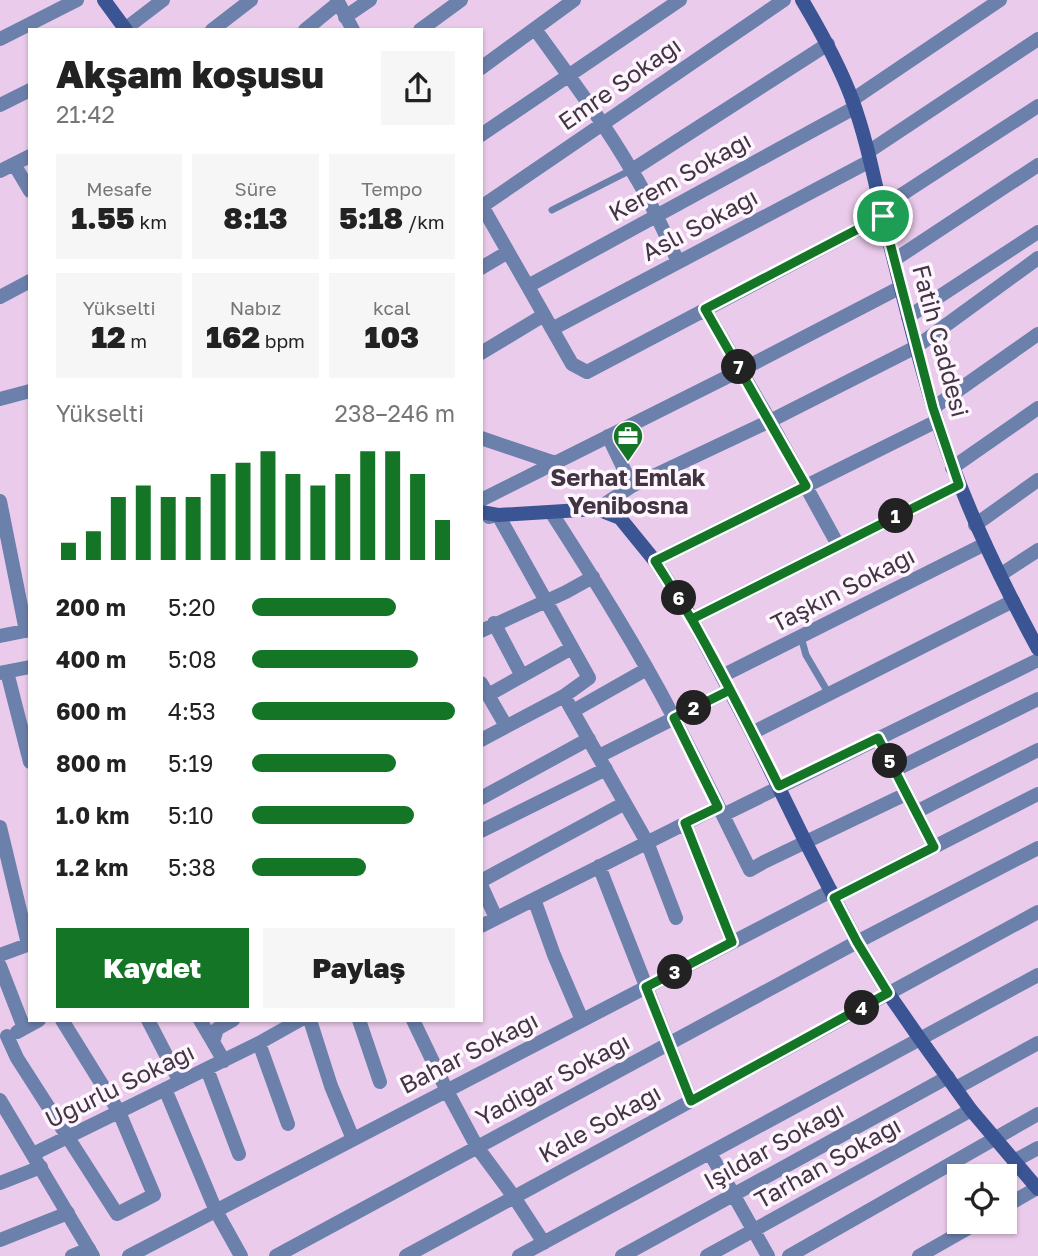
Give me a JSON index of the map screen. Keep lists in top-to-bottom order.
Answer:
{
  "streets": {
    "main road": ["Fatih Caddesi"],
    "street": [
      "Emre Sokağı",
      "Kerem Sokağı",
      "Aslı Sokağı",
      "Taşkın Sokağı",
      "Bahar Sokağı",
      "Yadigar Sokağı",
      "Uğurlu Sokağı",
      "Kale Sokağı",
      "Işıldar Sokağı",
      "Tarhan Sokağı"
    ]
  },
  "crossings": [
    ["Kerem Sokağı", "Fatih Caddesi"],
    ["Aslı Sokağı", "Fatih Caddesi"],
    ["Fatih Caddesi", "Taşkın Sokağı"]
  ],
  "places": {
    "office": ["Serhat Emlak Yenibosna"]
  },
  "page": {
    "heading": ["Akşam koşusu", "21:42"],
    "stats": [
      ["Mesafe", "1.55 km"],
      ["Süre", "8:13"],
      ["Tempo", "5:18 /km"],
      ["Yükselti", "12 m"],
      ["Nabız", "162 bpm"],
      ["kcal", "103"]
    ],
    "pins": [
      "7",
      "1",
      "6",
      "2",
      "5",
      "3",
      "4"
    ],
    "chart": ["Yükselti", "238–246 m"],
    "list": [
      {
        "name": "200 m",
        "note": "5:20"
      },
      {
        "name": "400 m",
        "note": "5:08"
      },
      {
        "name": "600 m",
        "note": "4:53"
      },
      {
        "name": "800 m",
        "note": "5:19"
      },
      {
        "name": "1.0 km",
        "note": "5:10"
      },
      {
        "name": "1.2 km",
        "note": "5:38"
      }
    ],
    "buttons": ["Kaydet", "Paylaş"]
  }
}
